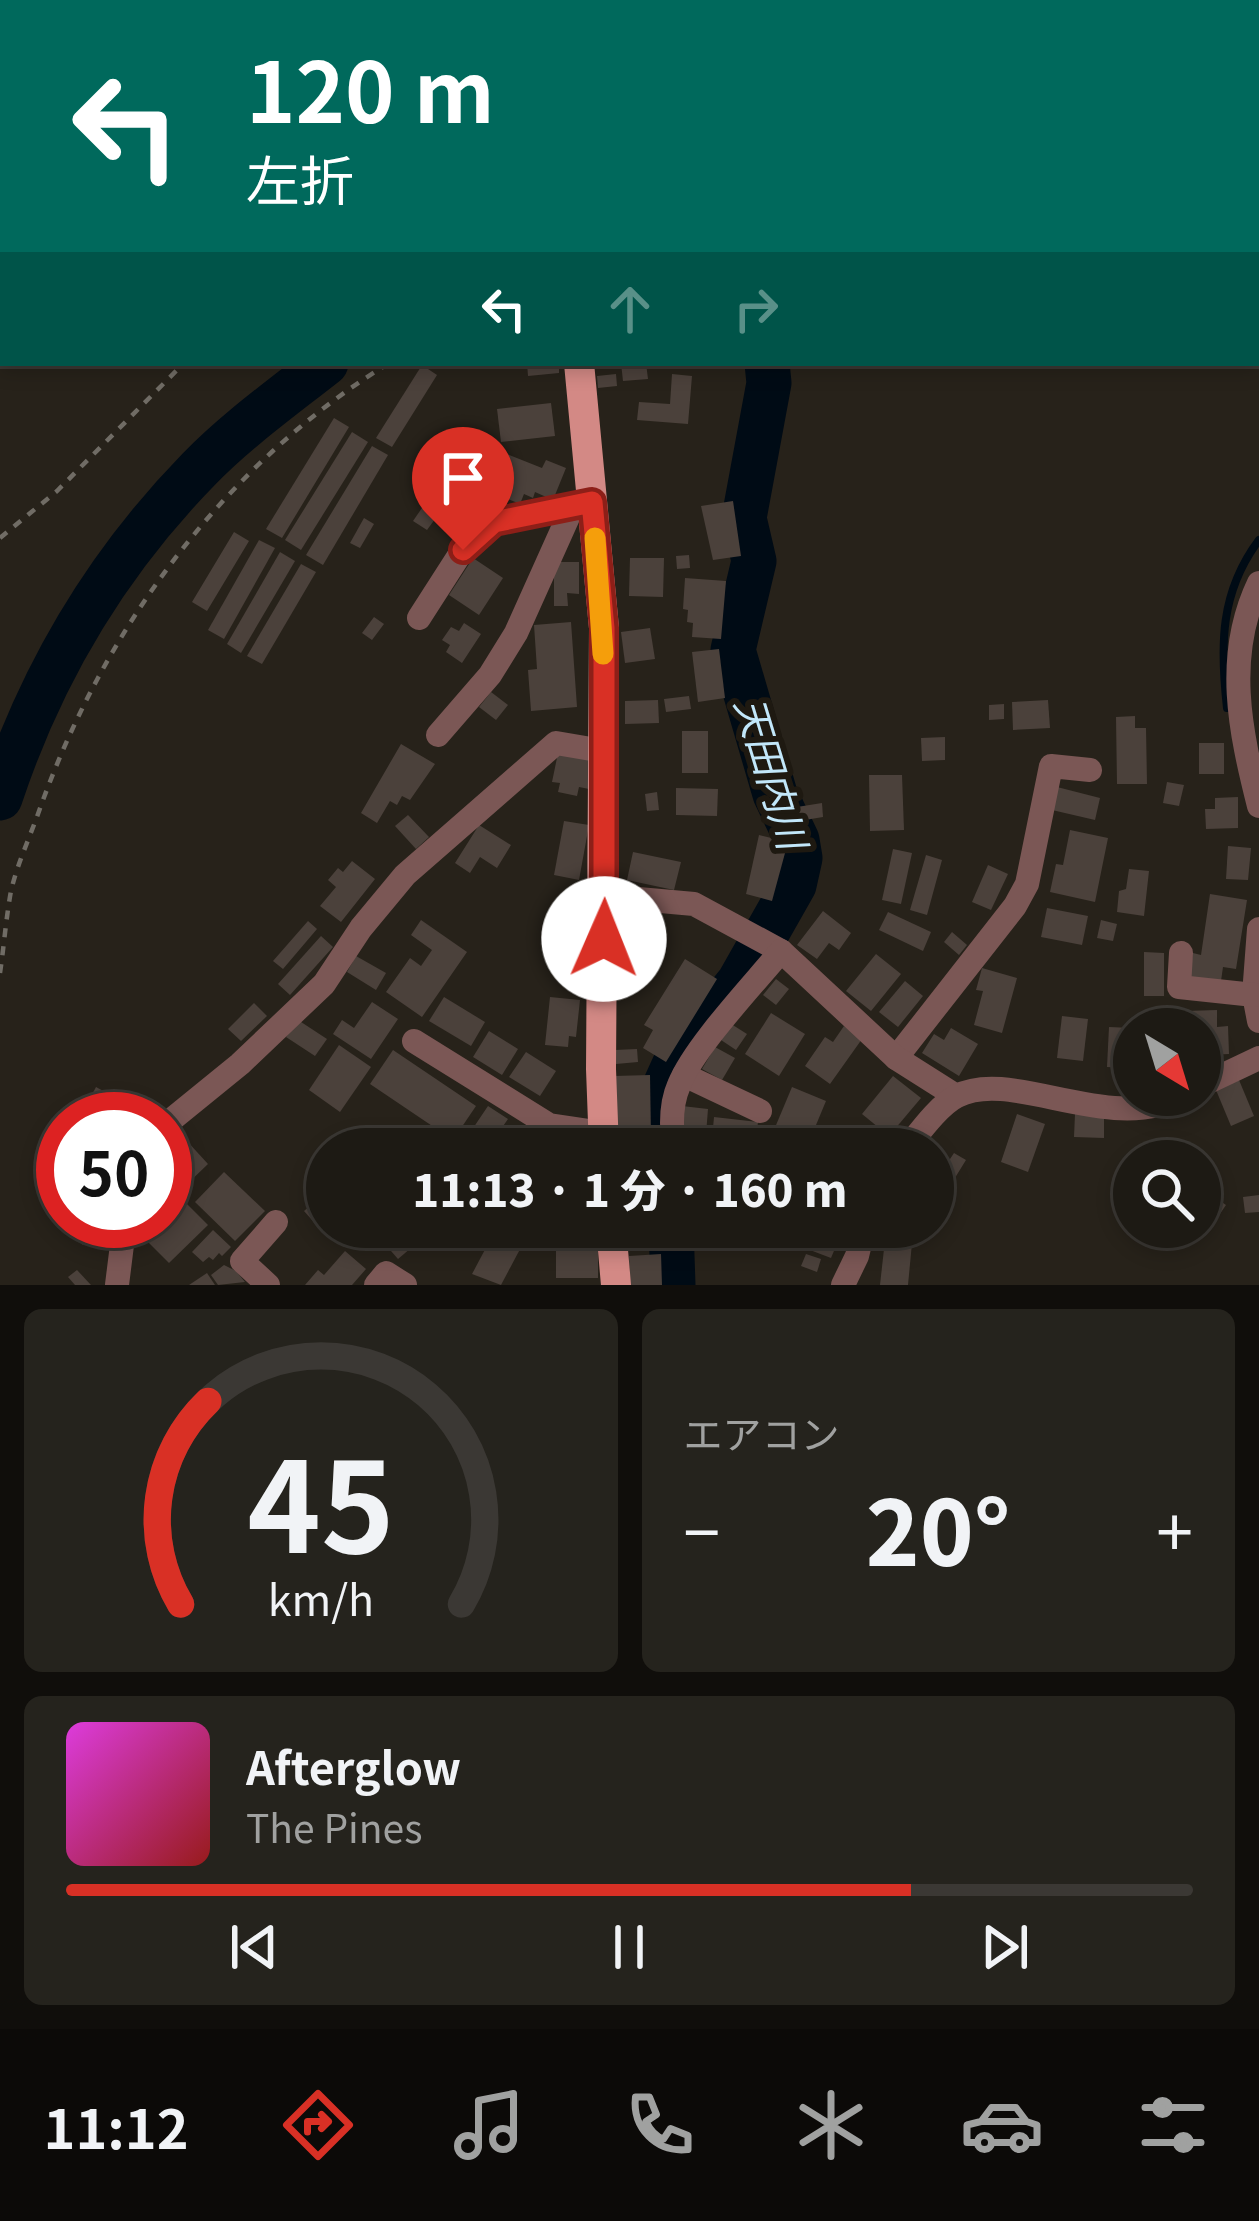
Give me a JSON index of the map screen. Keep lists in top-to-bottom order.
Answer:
{
  "water": ["天田内川"],
  "north": "bottom right",
  "page": {
    "turn": ["120 m", "左折"],
    "limit": "50",
    "trip": "11:13 · 1 分 · 160 m",
    "tile": "エアコン",
    "heat": ["−", "20°", "+"],
    "song": ["Afterglow", "The Pines"],
    "tabs": "11:12",
    "gauge": ["45", "km/h"]
  }
}
